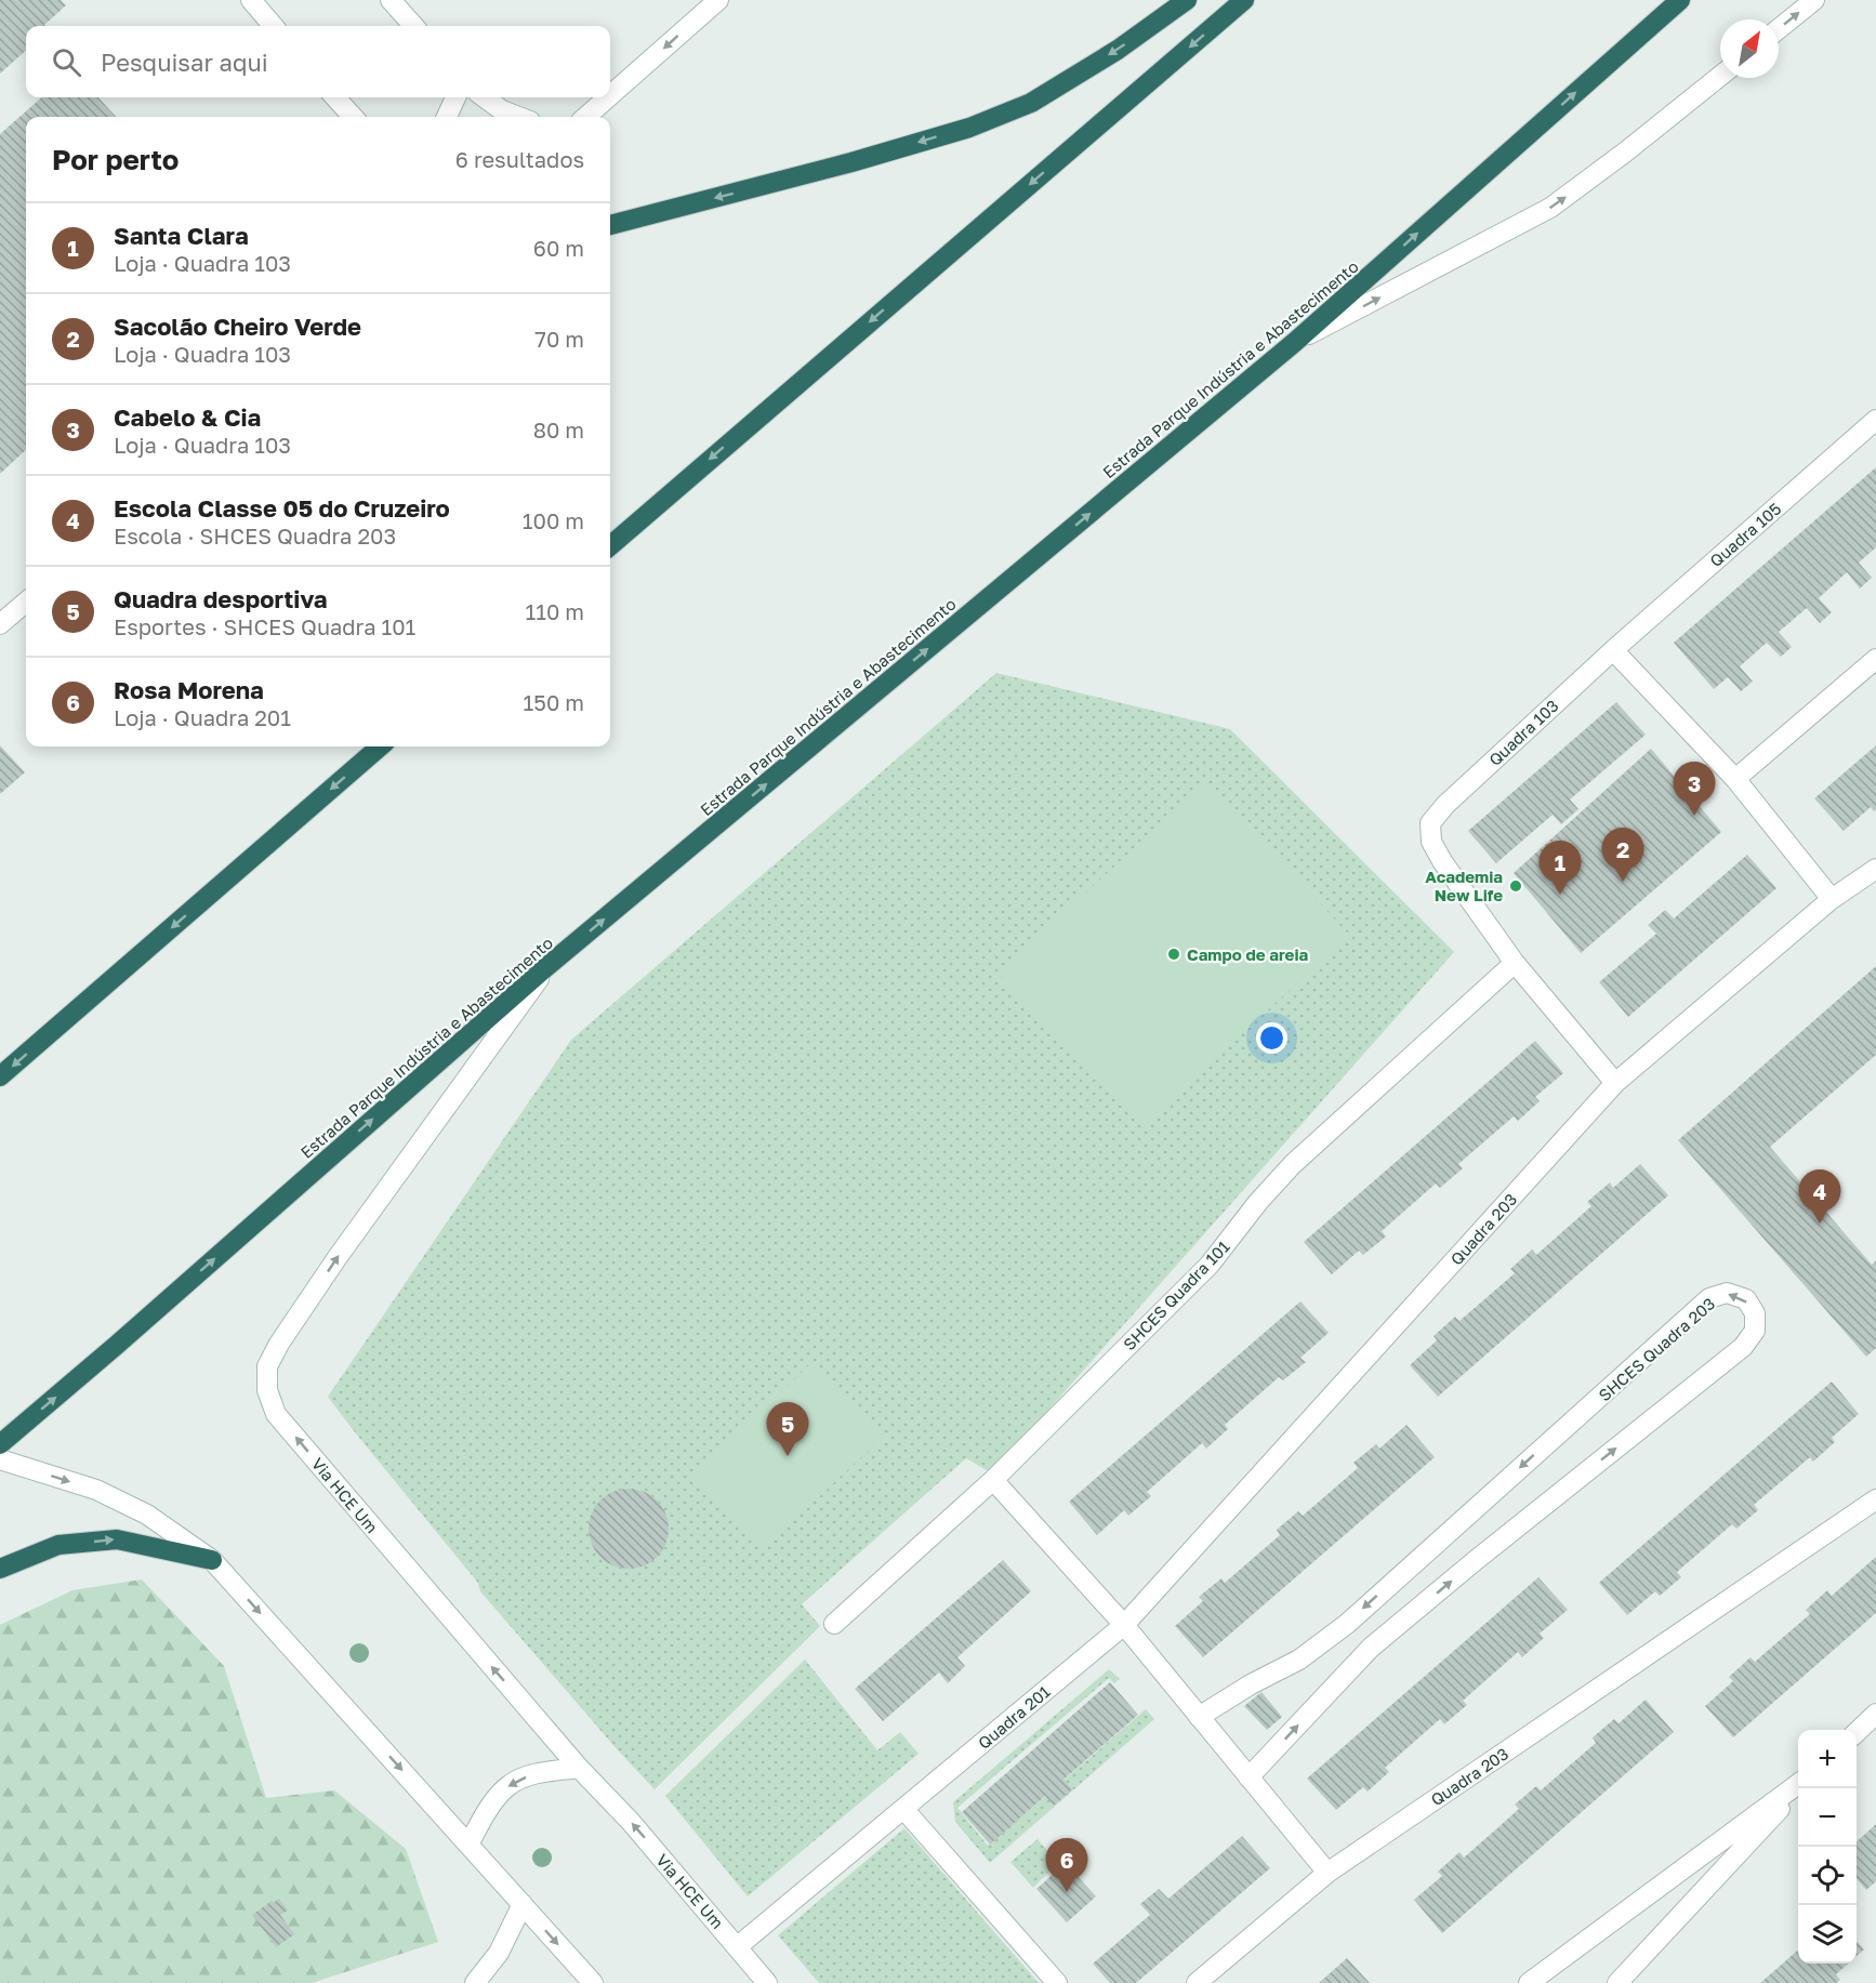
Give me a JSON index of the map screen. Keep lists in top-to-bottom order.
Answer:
{
  "streets": {
    "highway": ["Estrada Parque Indústria e Abastecimento"],
    "street": [
      "Quadra 105",
      "Quadra 103",
      "Quadra 203",
      "SHCES Quadra 101",
      "SHCES Quadra 203",
      "Via HCE Um",
      "Quadra 201"
    ]
  },
  "crossings": [
    ["Estrada Parque Indústria e Abastecimento", "Via HCE Um"],
    ["Quadra 105", "Quadra 103"],
    ["Quadra 103", "Quadra 203"],
    ["Quadra 103", "SHCES Quadra 101"],
    ["Quadra 203", "Quadra 201"],
    ["Via HCE Um", "Quadra 201"]
  ],
  "one_way": ["Estrada Parque Indústria e Abastecimento", "Via HCE Um"],
  "places": ["Academia New Life", "Campo de areia"],
  "north": "top right",
  "page": {
    "search": "Pesquisar aqui",
    "heading": ["Por perto", "6 resultados"],
    "list": [
      {
        "mark": "1",
        "name": "Santa Clara",
        "note": "Loja · Quadra 103",
        "value": "60 m"
      },
      {
        "mark": "2",
        "name": "Sacolão Cheiro Verde",
        "note": "Loja · Quadra 103",
        "value": "70 m"
      },
      {
        "mark": "3",
        "name": "Cabelo & Cia",
        "note": "Loja · Quadra 103",
        "value": "80 m"
      },
      {
        "mark": "4",
        "name": "Escola Classe 05 do Cruzeiro",
        "note": "Escola · SHCES Quadra 203",
        "value": "100 m"
      },
      {
        "mark": "5",
        "name": "Quadra desportiva",
        "note": "Esportes · SHCES Quadra 101",
        "value": "110 m"
      },
      {
        "mark": "6",
        "name": "Rosa Morena",
        "note": "Loja · Quadra 201",
        "value": "150 m"
      }
    ],
    "pins": [
      "3",
      "2",
      "1",
      "4",
      "5",
      "6"
    ],
    "map_buttons": ["+", "−"]
  }
}
